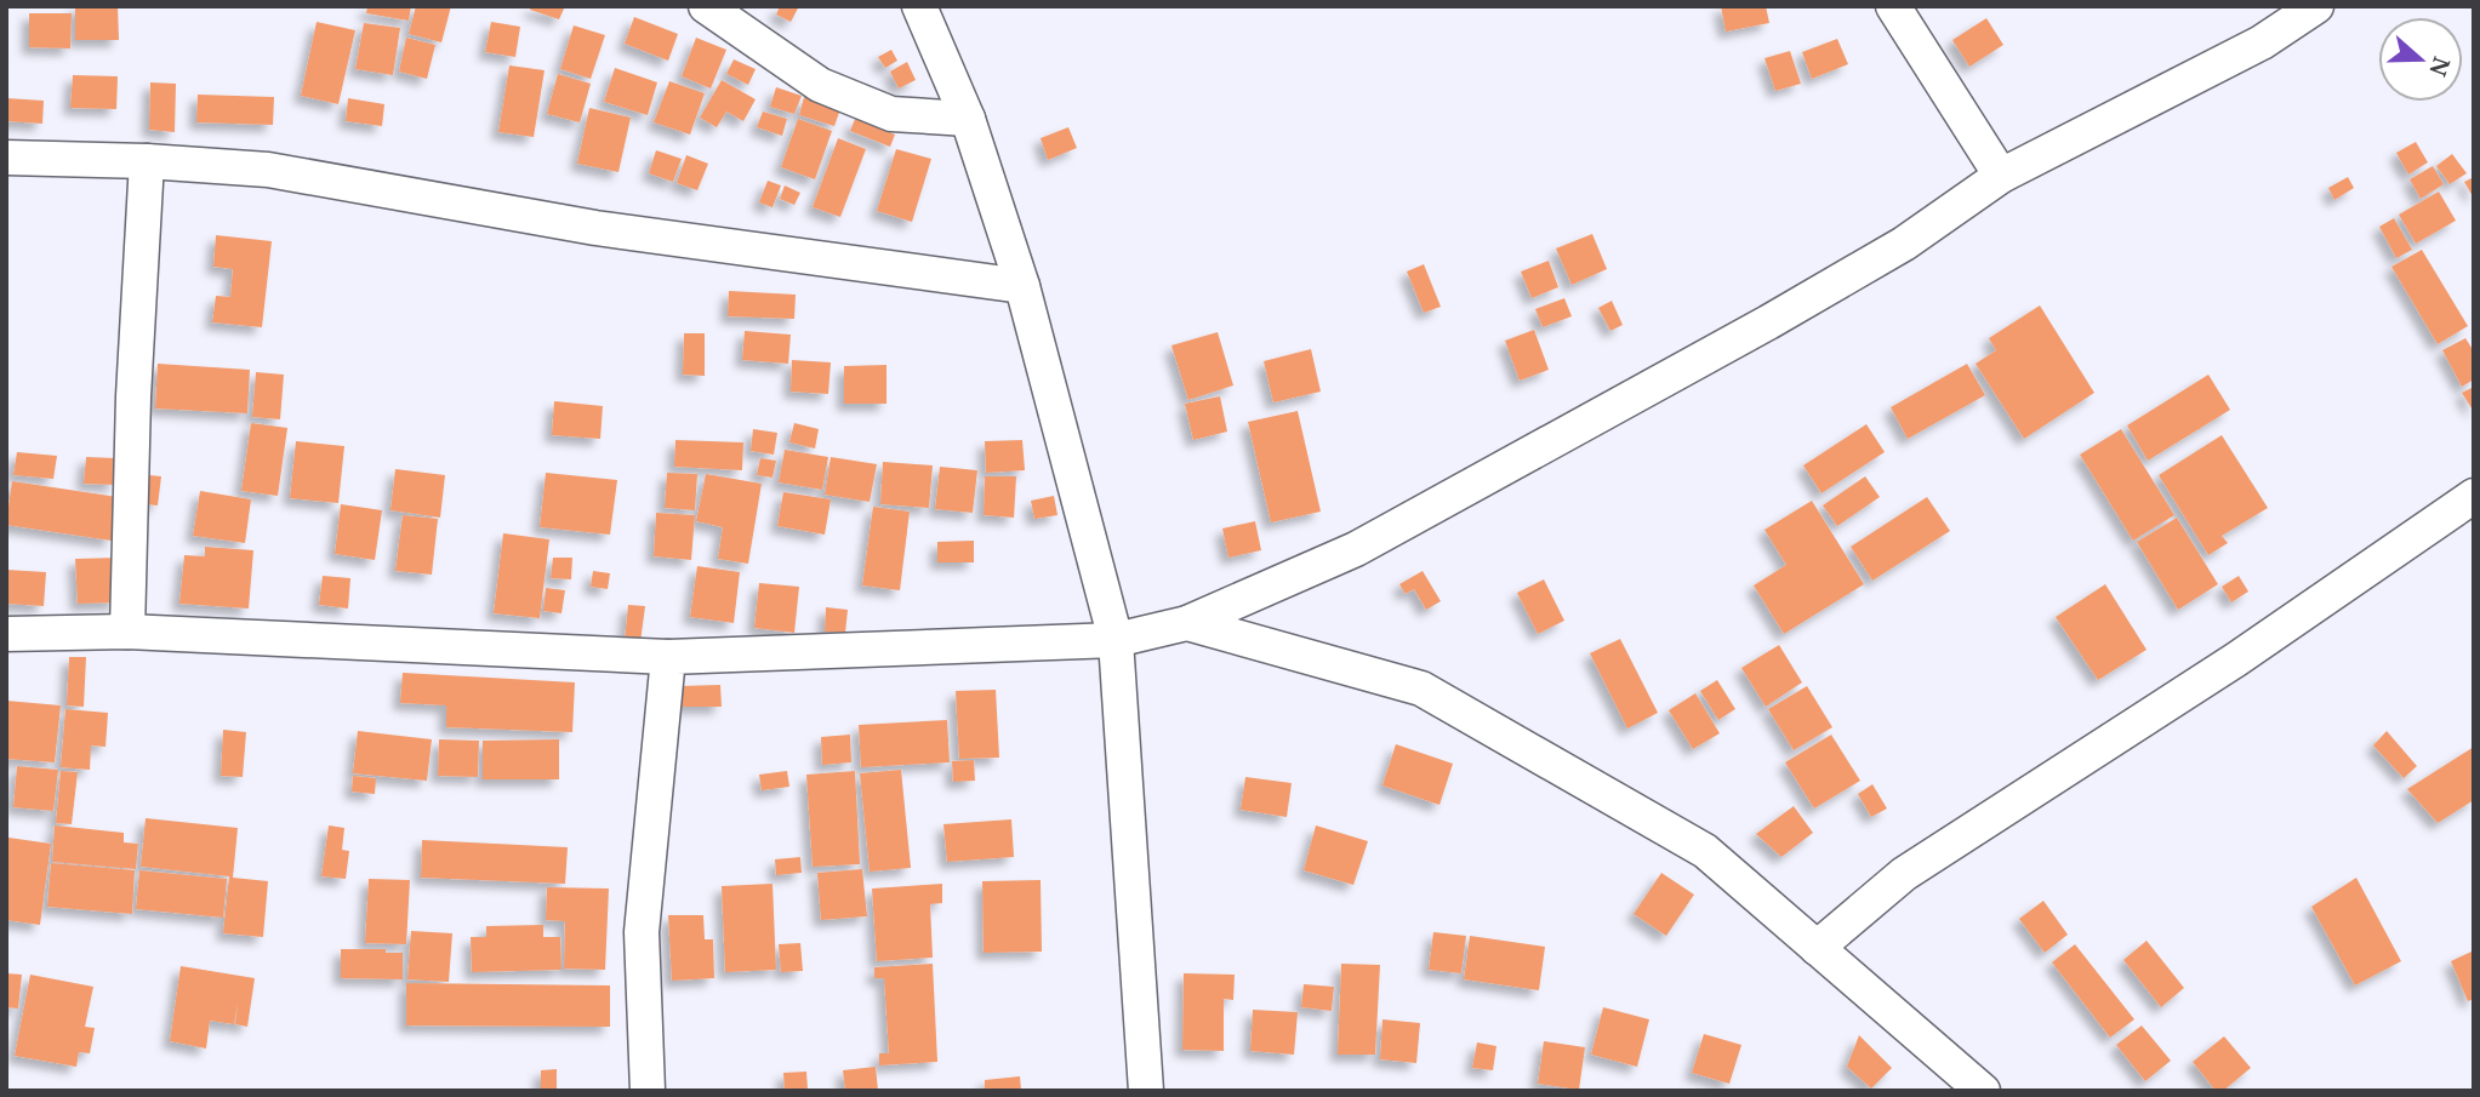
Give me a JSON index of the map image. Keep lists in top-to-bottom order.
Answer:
{
  "north": "right"
}
